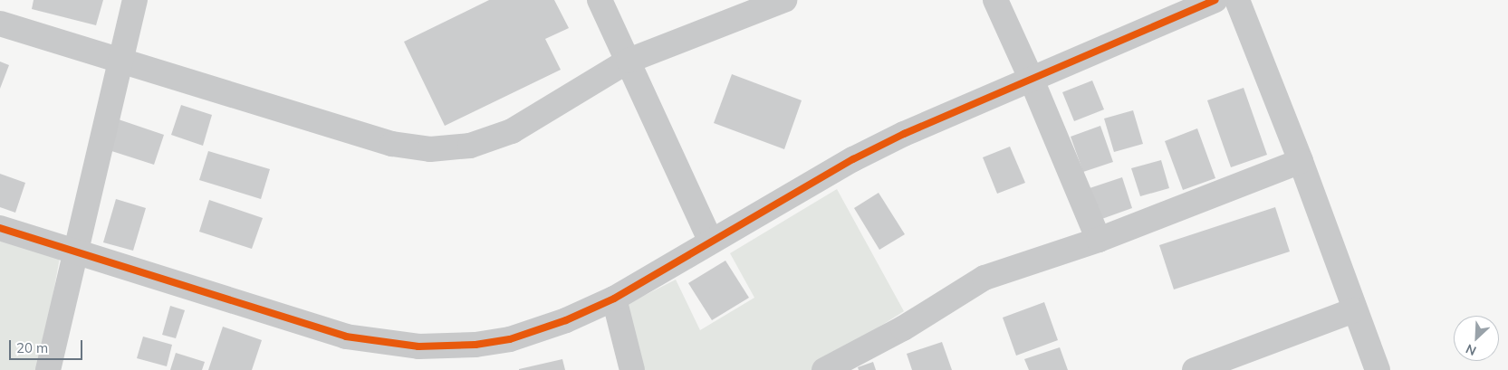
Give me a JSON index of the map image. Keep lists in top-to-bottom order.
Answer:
{
  "scale_bar": "20 m",
  "north": "bottom left"
}
